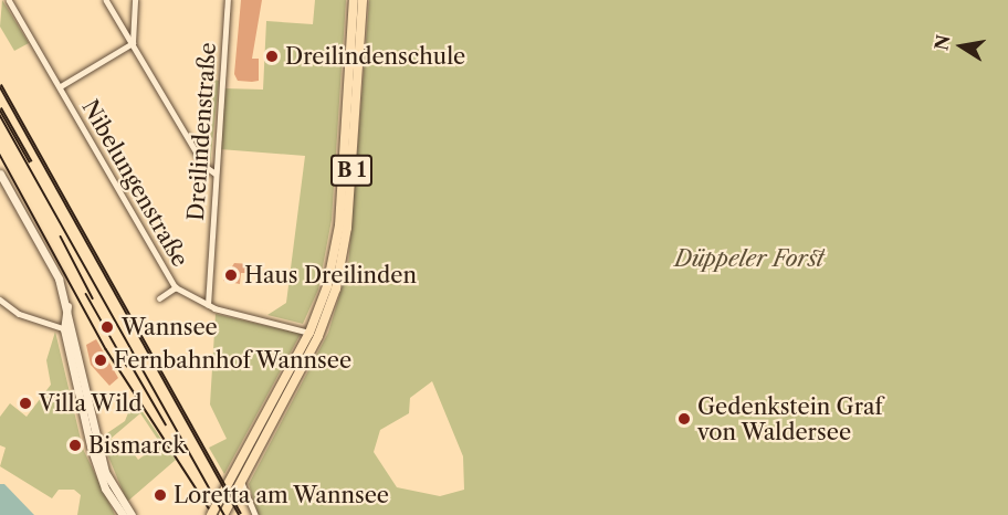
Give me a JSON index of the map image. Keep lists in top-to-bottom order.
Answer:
{
  "streets": {
    "main road": ["B 1"],
    "street": ["Dreilindenstraße", "Nibelungenstraße"]
  },
  "crossings": [
    ["Dreilindenstraße", "Nibelungenstraße"],
    ["B 1", "Nibelungenstraße"]
  ],
  "parks": ["Düppeler Forst"],
  "places": [
    "Dreilindenschule",
    "Haus Dreilinden",
    "Wannsee",
    "Fernbahnhof Wannsee",
    "Villa Wild",
    "Gedenkstein Graf von Waldersee",
    "Bismarck",
    "Loretta am Wannsee"
  ],
  "north": "left"
}
